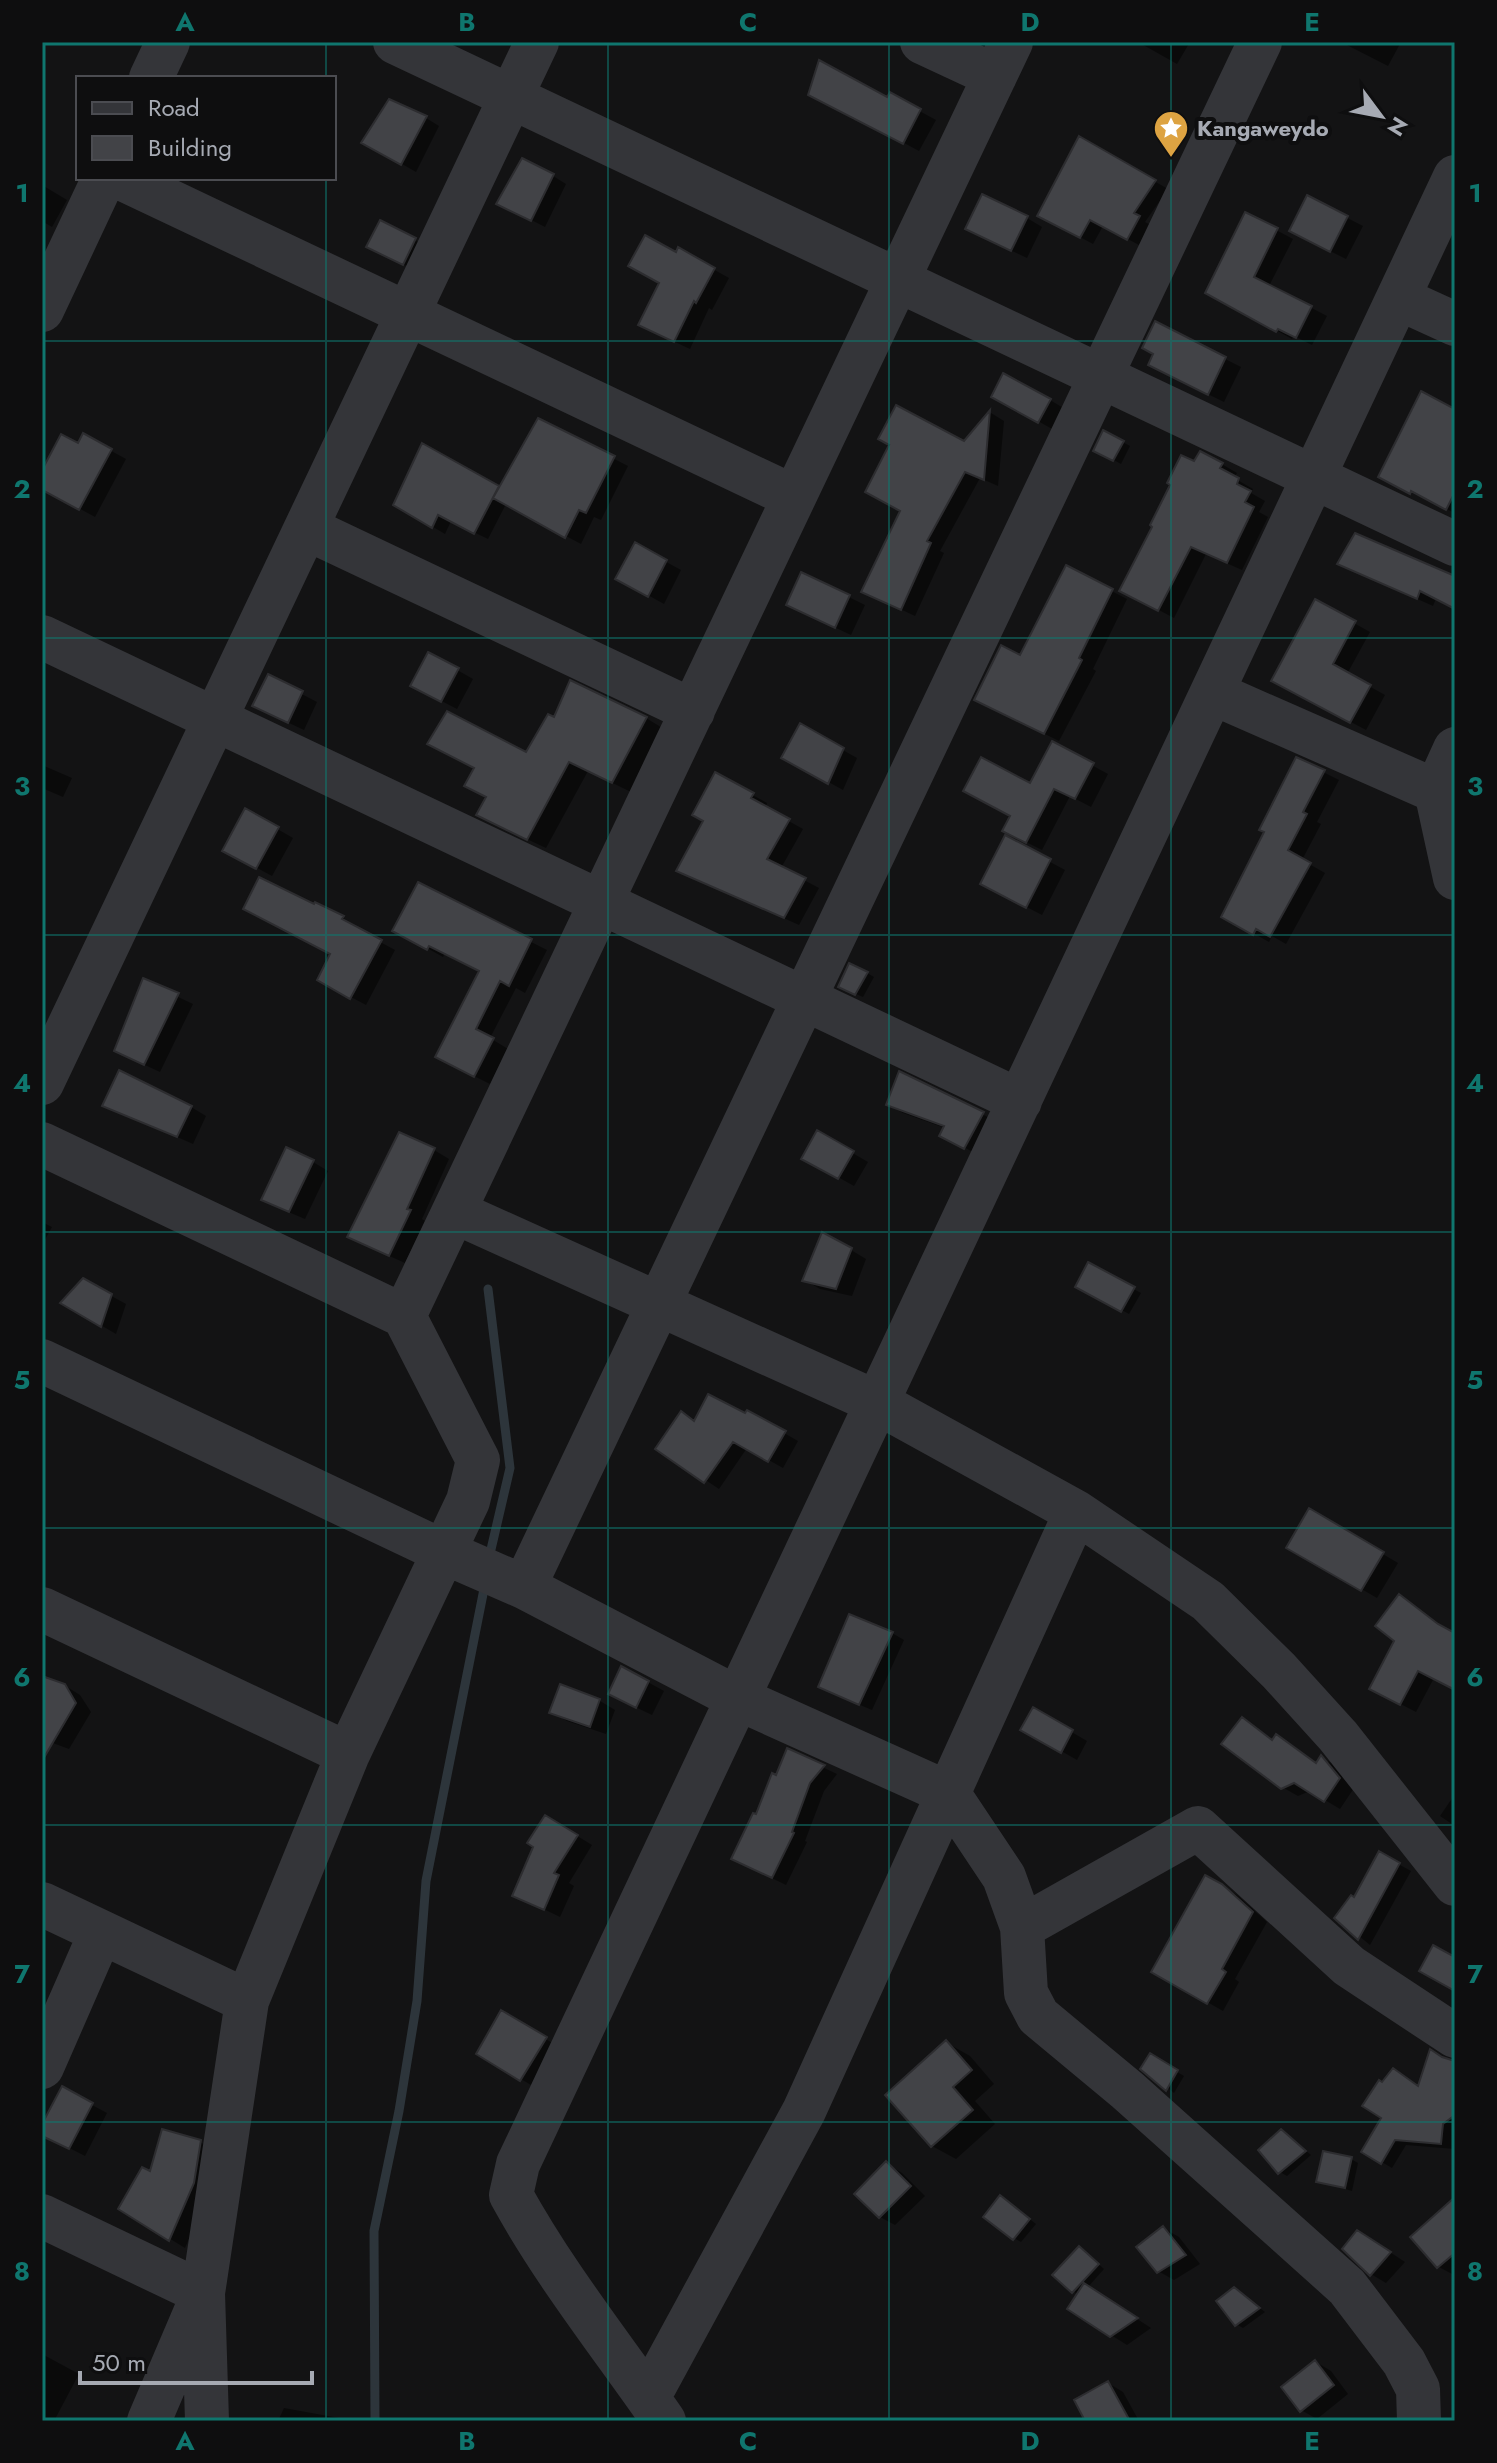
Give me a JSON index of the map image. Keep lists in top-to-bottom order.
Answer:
{
  "places": {
    "place": ["Kangaweydo"]
  },
  "legend": ["Road", "Building"],
  "scale_bar": "50 m",
  "north": "bottom right",
  "grid": {
    "columns": [
      "A",
      "B",
      "C",
      "D",
      "E"
    ],
    "rows": [
      "1",
      "2",
      "3",
      "4",
      "5",
      "6",
      "7",
      "8"
    ]
  }
}
